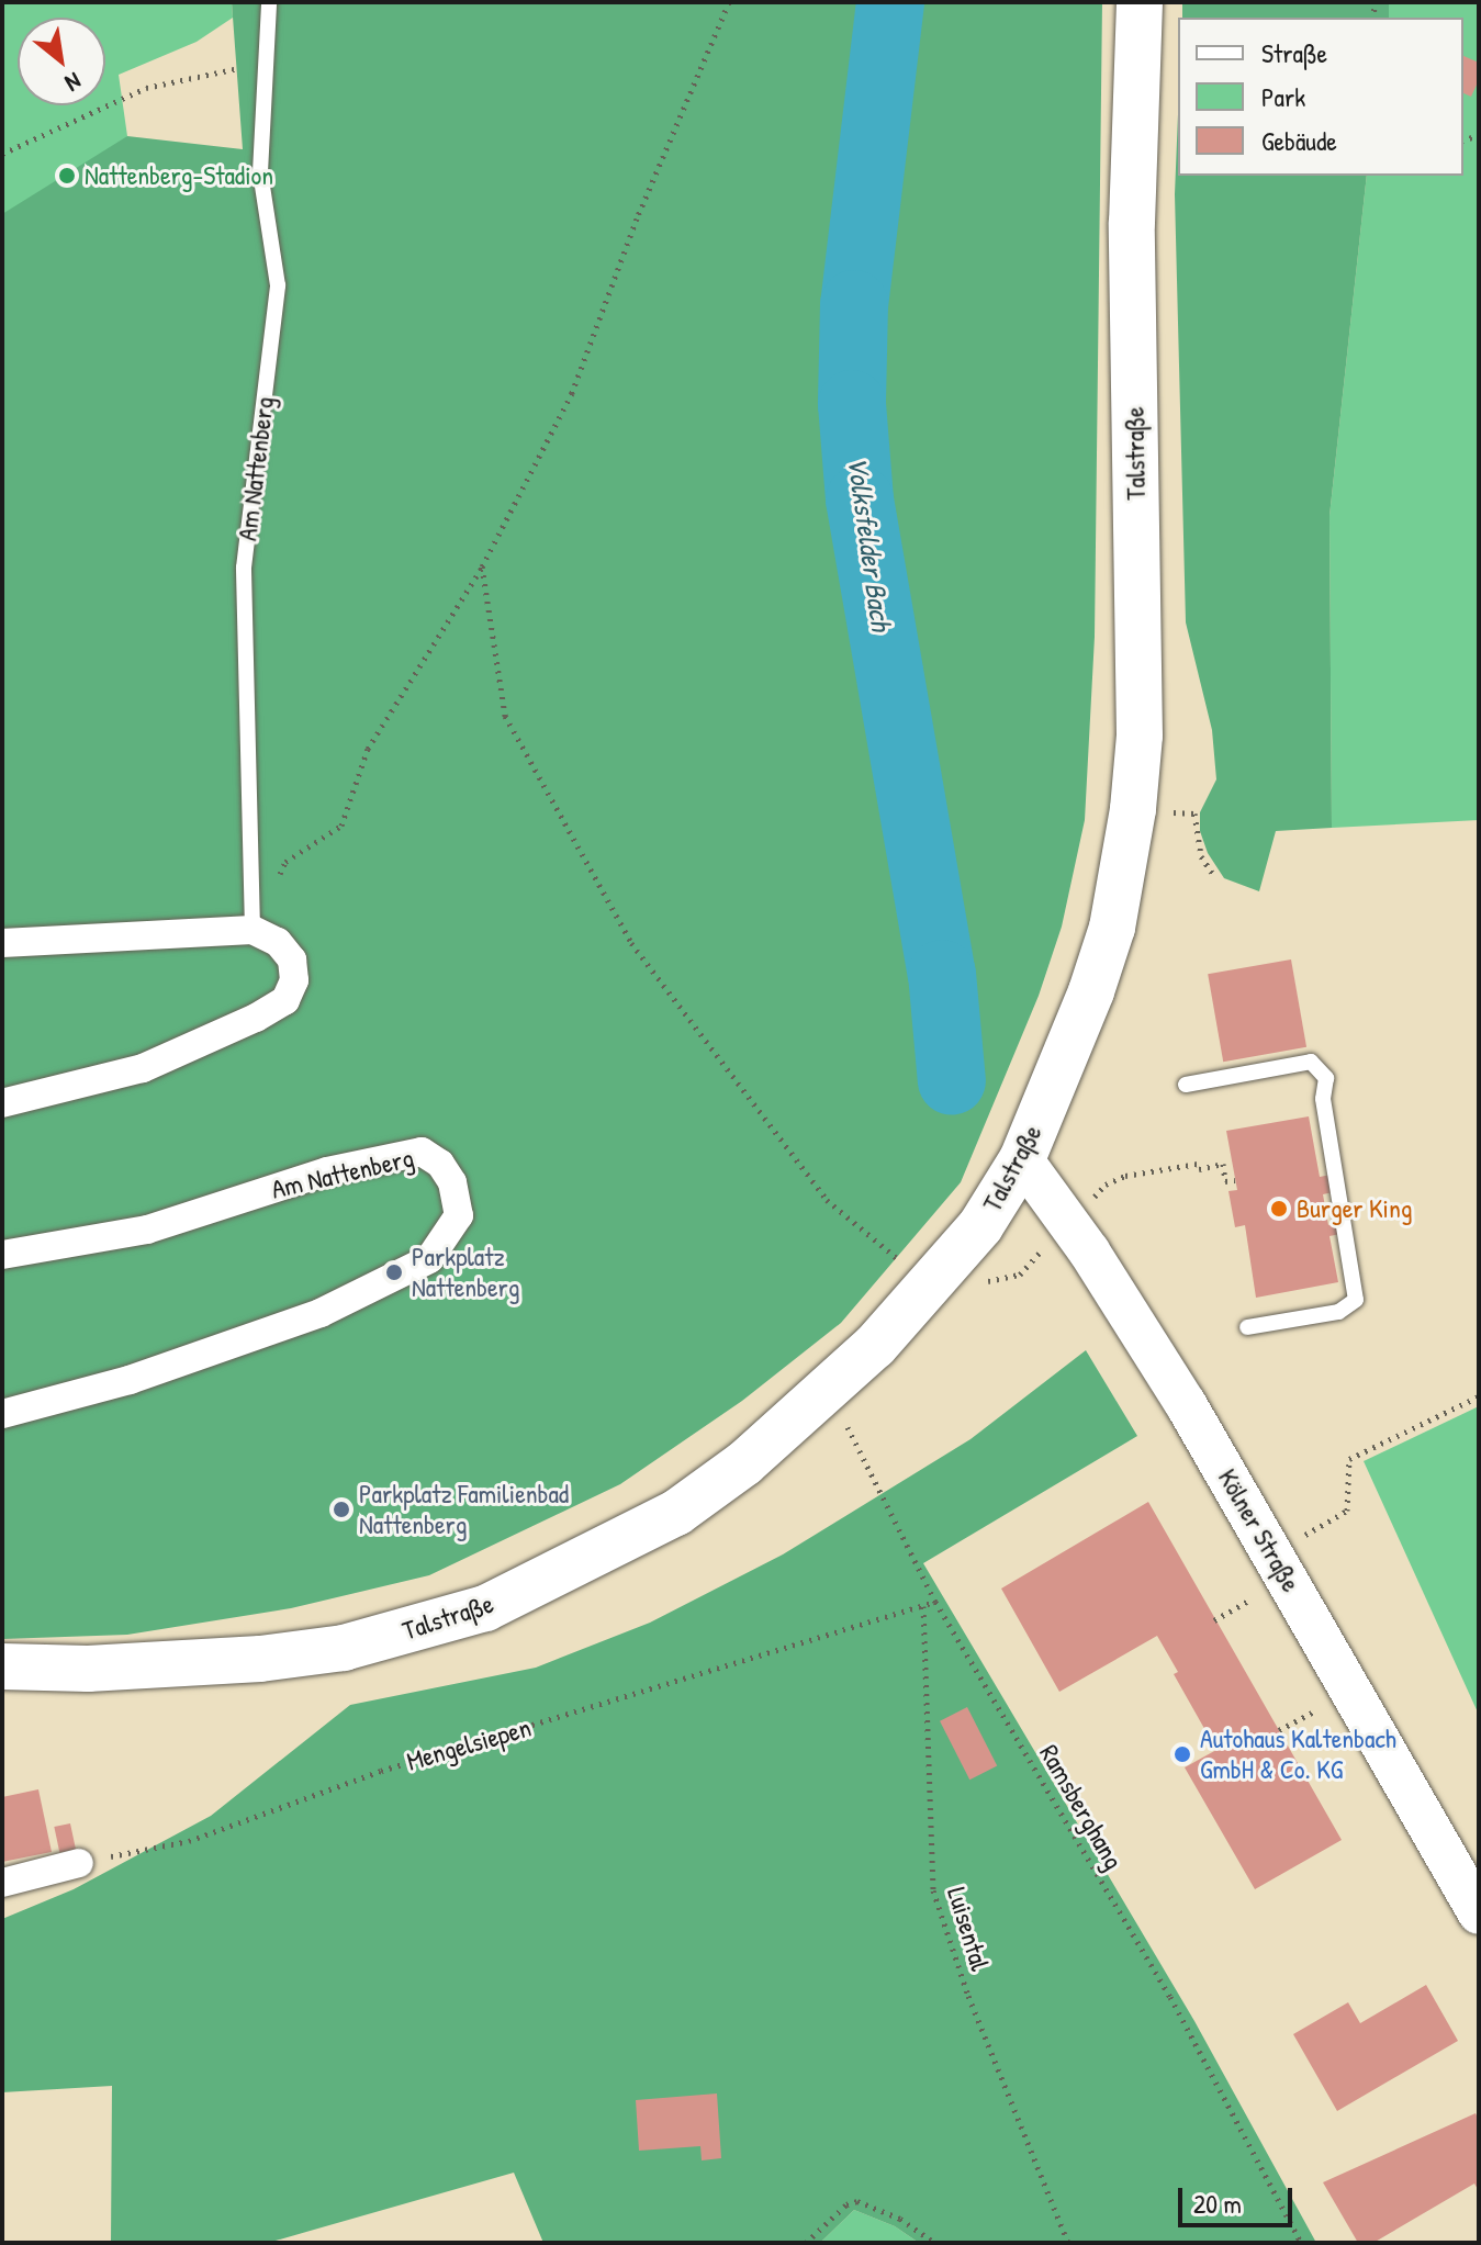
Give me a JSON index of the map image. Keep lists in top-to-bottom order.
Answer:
{
  "streets": {
    "main road": ["Talstraße", "Kölner Straße"],
    "street": ["Am Nattenberg"],
    "path": ["Mengelsiepen", "Ramsberghang", "Luisental"]
  },
  "crossings": [
    ["Talstraße", "Kölner Straße"],
    ["Talstraße", "Ramsberghang"],
    ["Mengelsiepen", "Ramsberghang"],
    ["Mengelsiepen", "Luisental"]
  ],
  "water": ["Volksfelder Bach"],
  "places": [
    "Nattenberg-Stadion",
    "Burger King",
    "Parkplatz Nattenberg",
    "Parkplatz Familienbad Nattenberg",
    "Autohaus Kaltenbach GmbH & Co. KG"
  ],
  "legend": ["Straße", "Park", "Gebäude"],
  "scale_bar": "20 m",
  "north": "bottom right"
}
